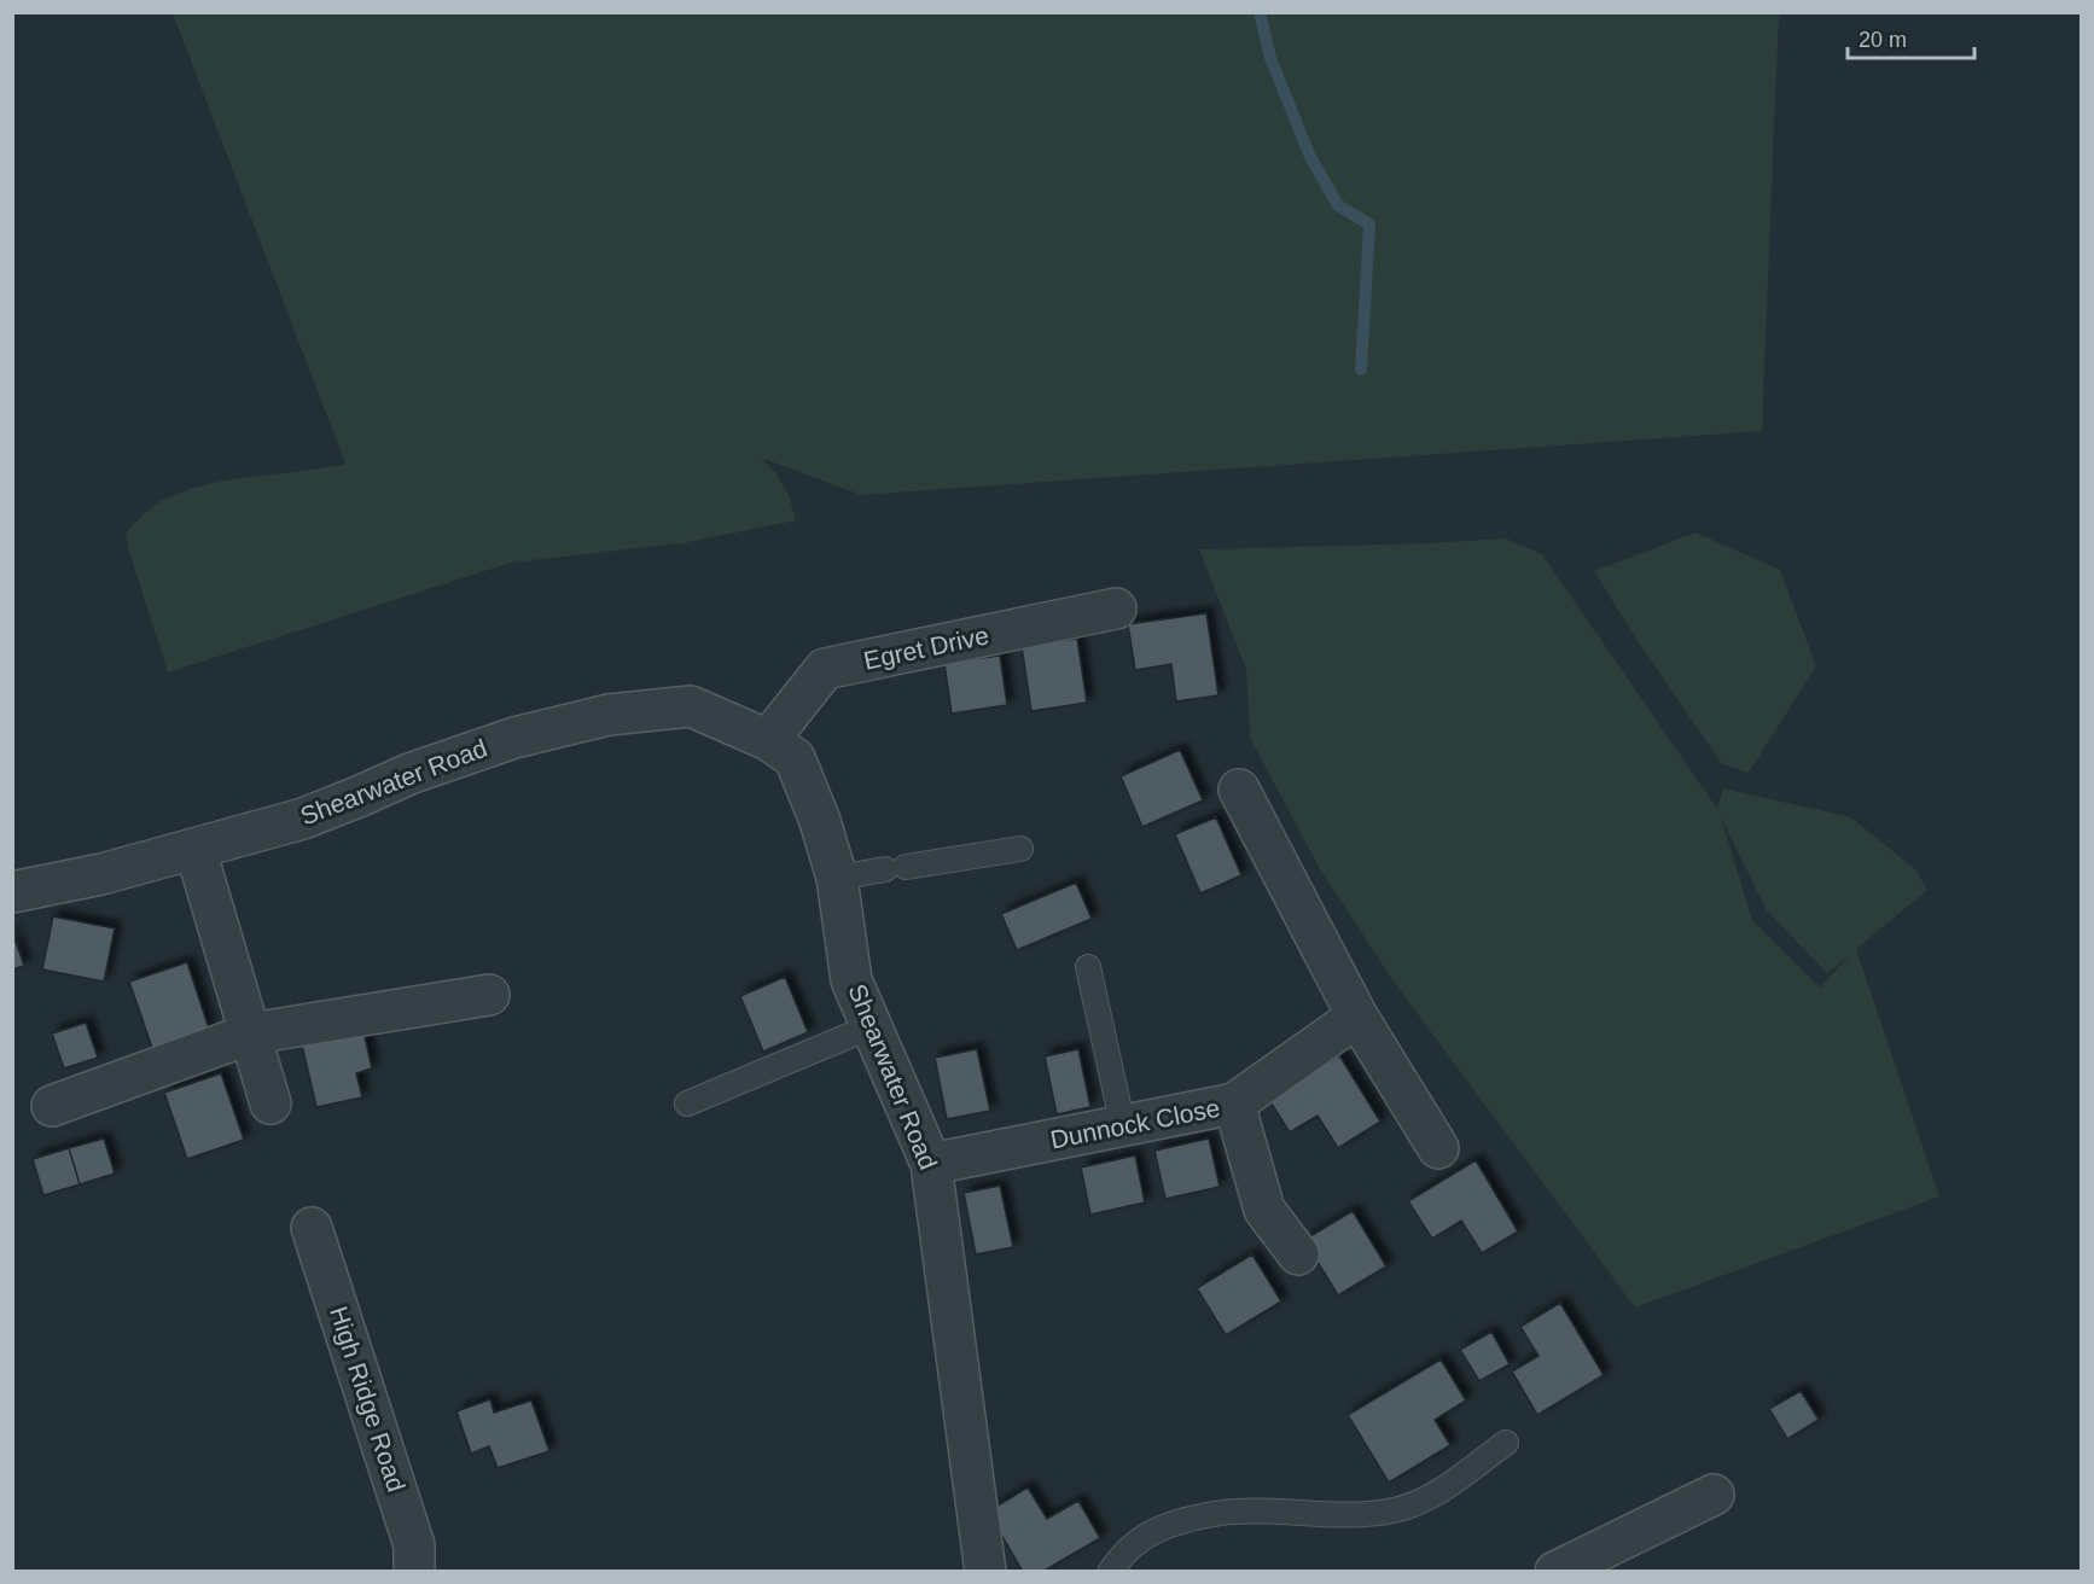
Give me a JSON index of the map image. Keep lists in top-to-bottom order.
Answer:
{
  "streets": {
    "street": [
      "Egret Drive",
      "Shearwater Road",
      "Dunnock Close",
      "High Ridge Road"
    ]
  },
  "crossings": [
    ["Egret Drive", "Shearwater Road"],
    ["Shearwater Road", "Dunnock Close"]
  ],
  "scale_bar": "20 m"
}
